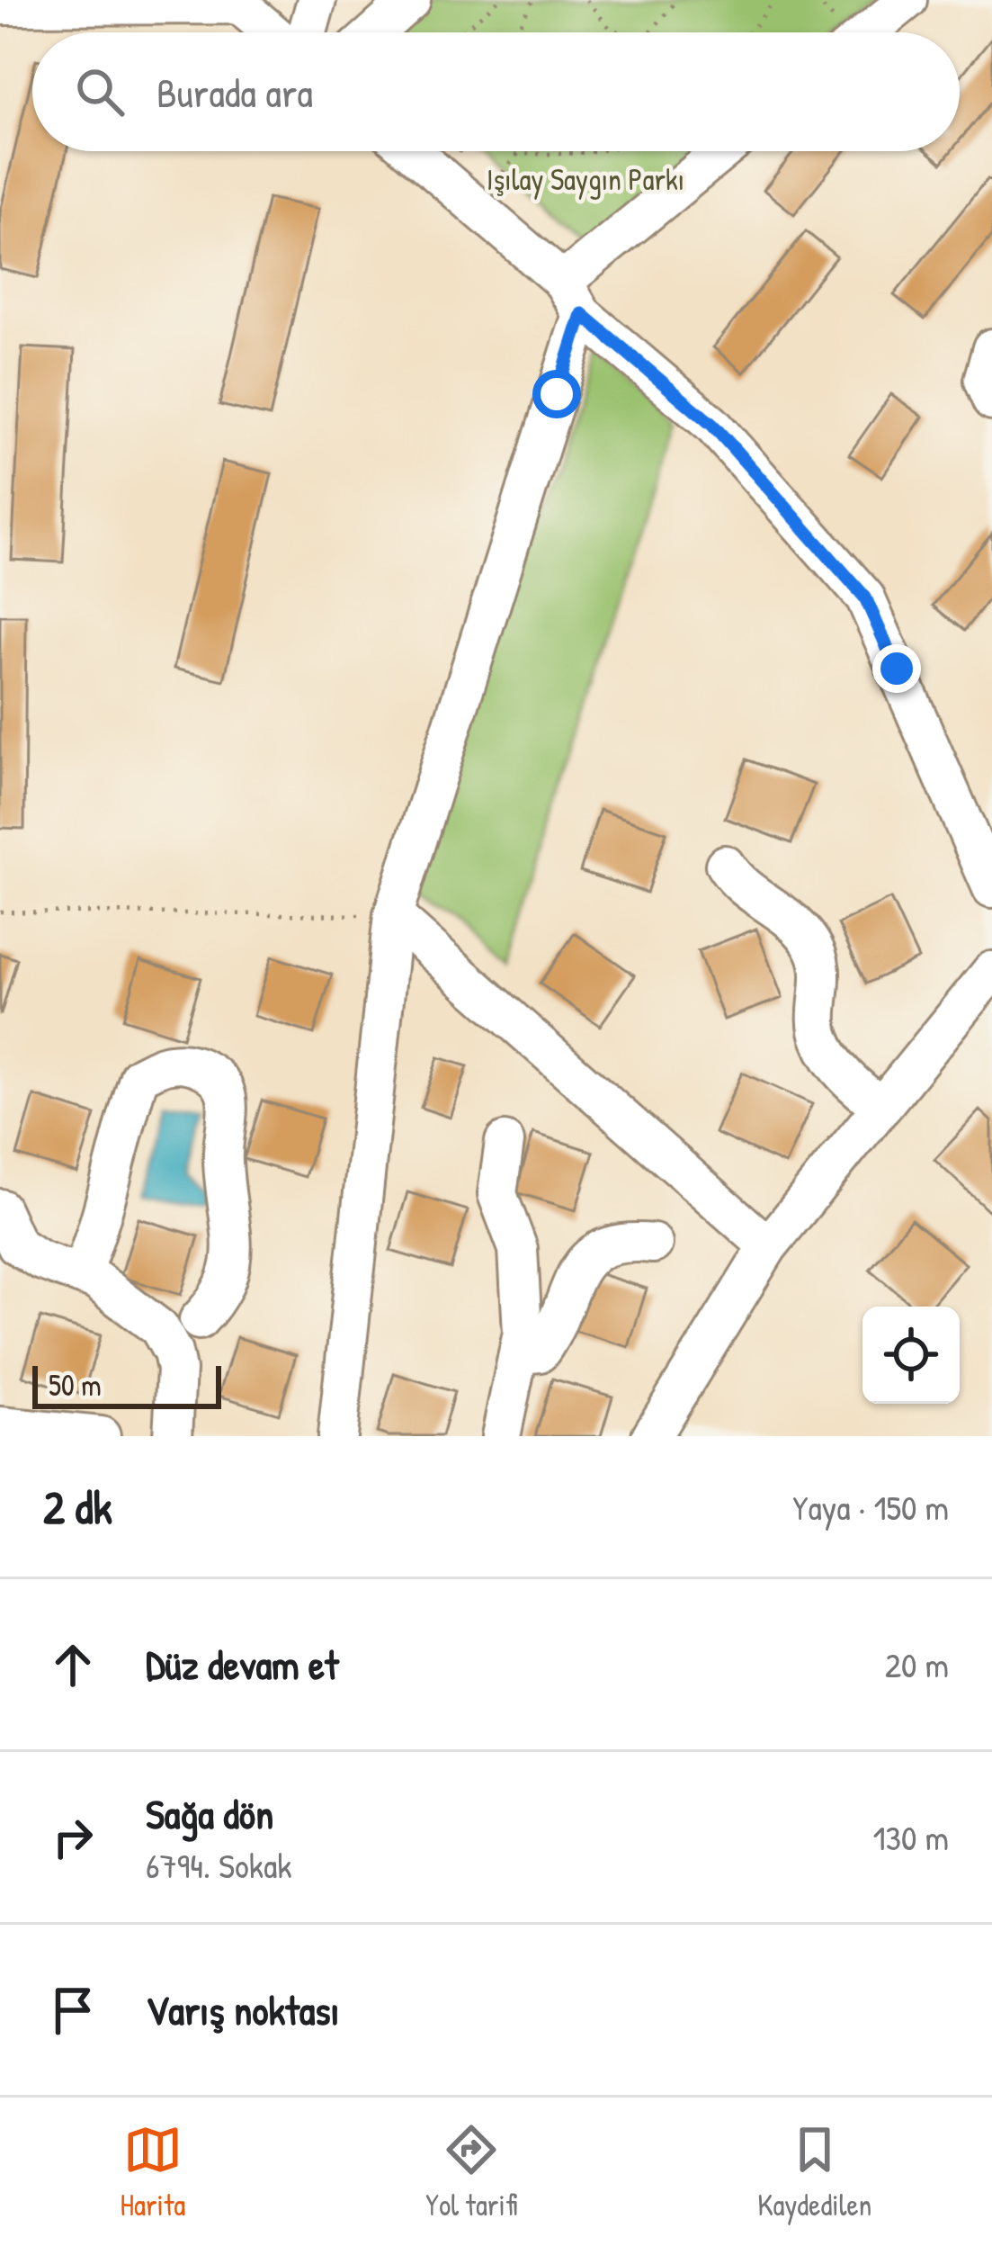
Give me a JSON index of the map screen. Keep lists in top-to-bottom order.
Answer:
{
  "parks": ["Işılay Saygın Parkı"],
  "scale_bar": "50 m",
  "page": {
    "search": "Burada ara",
    "scale": "50 m",
    "heading": ["2 dk", "Yaya · 150 m"],
    "list": [
      ["Düz devam et", "20 m"],
      ["Sağa dön", "6794. Sokak", "130 m"],
      "Varış noktası"
    ],
    "nav": ["Harita", "Yol tarifi", "Kaydedilen"]
  }
}
